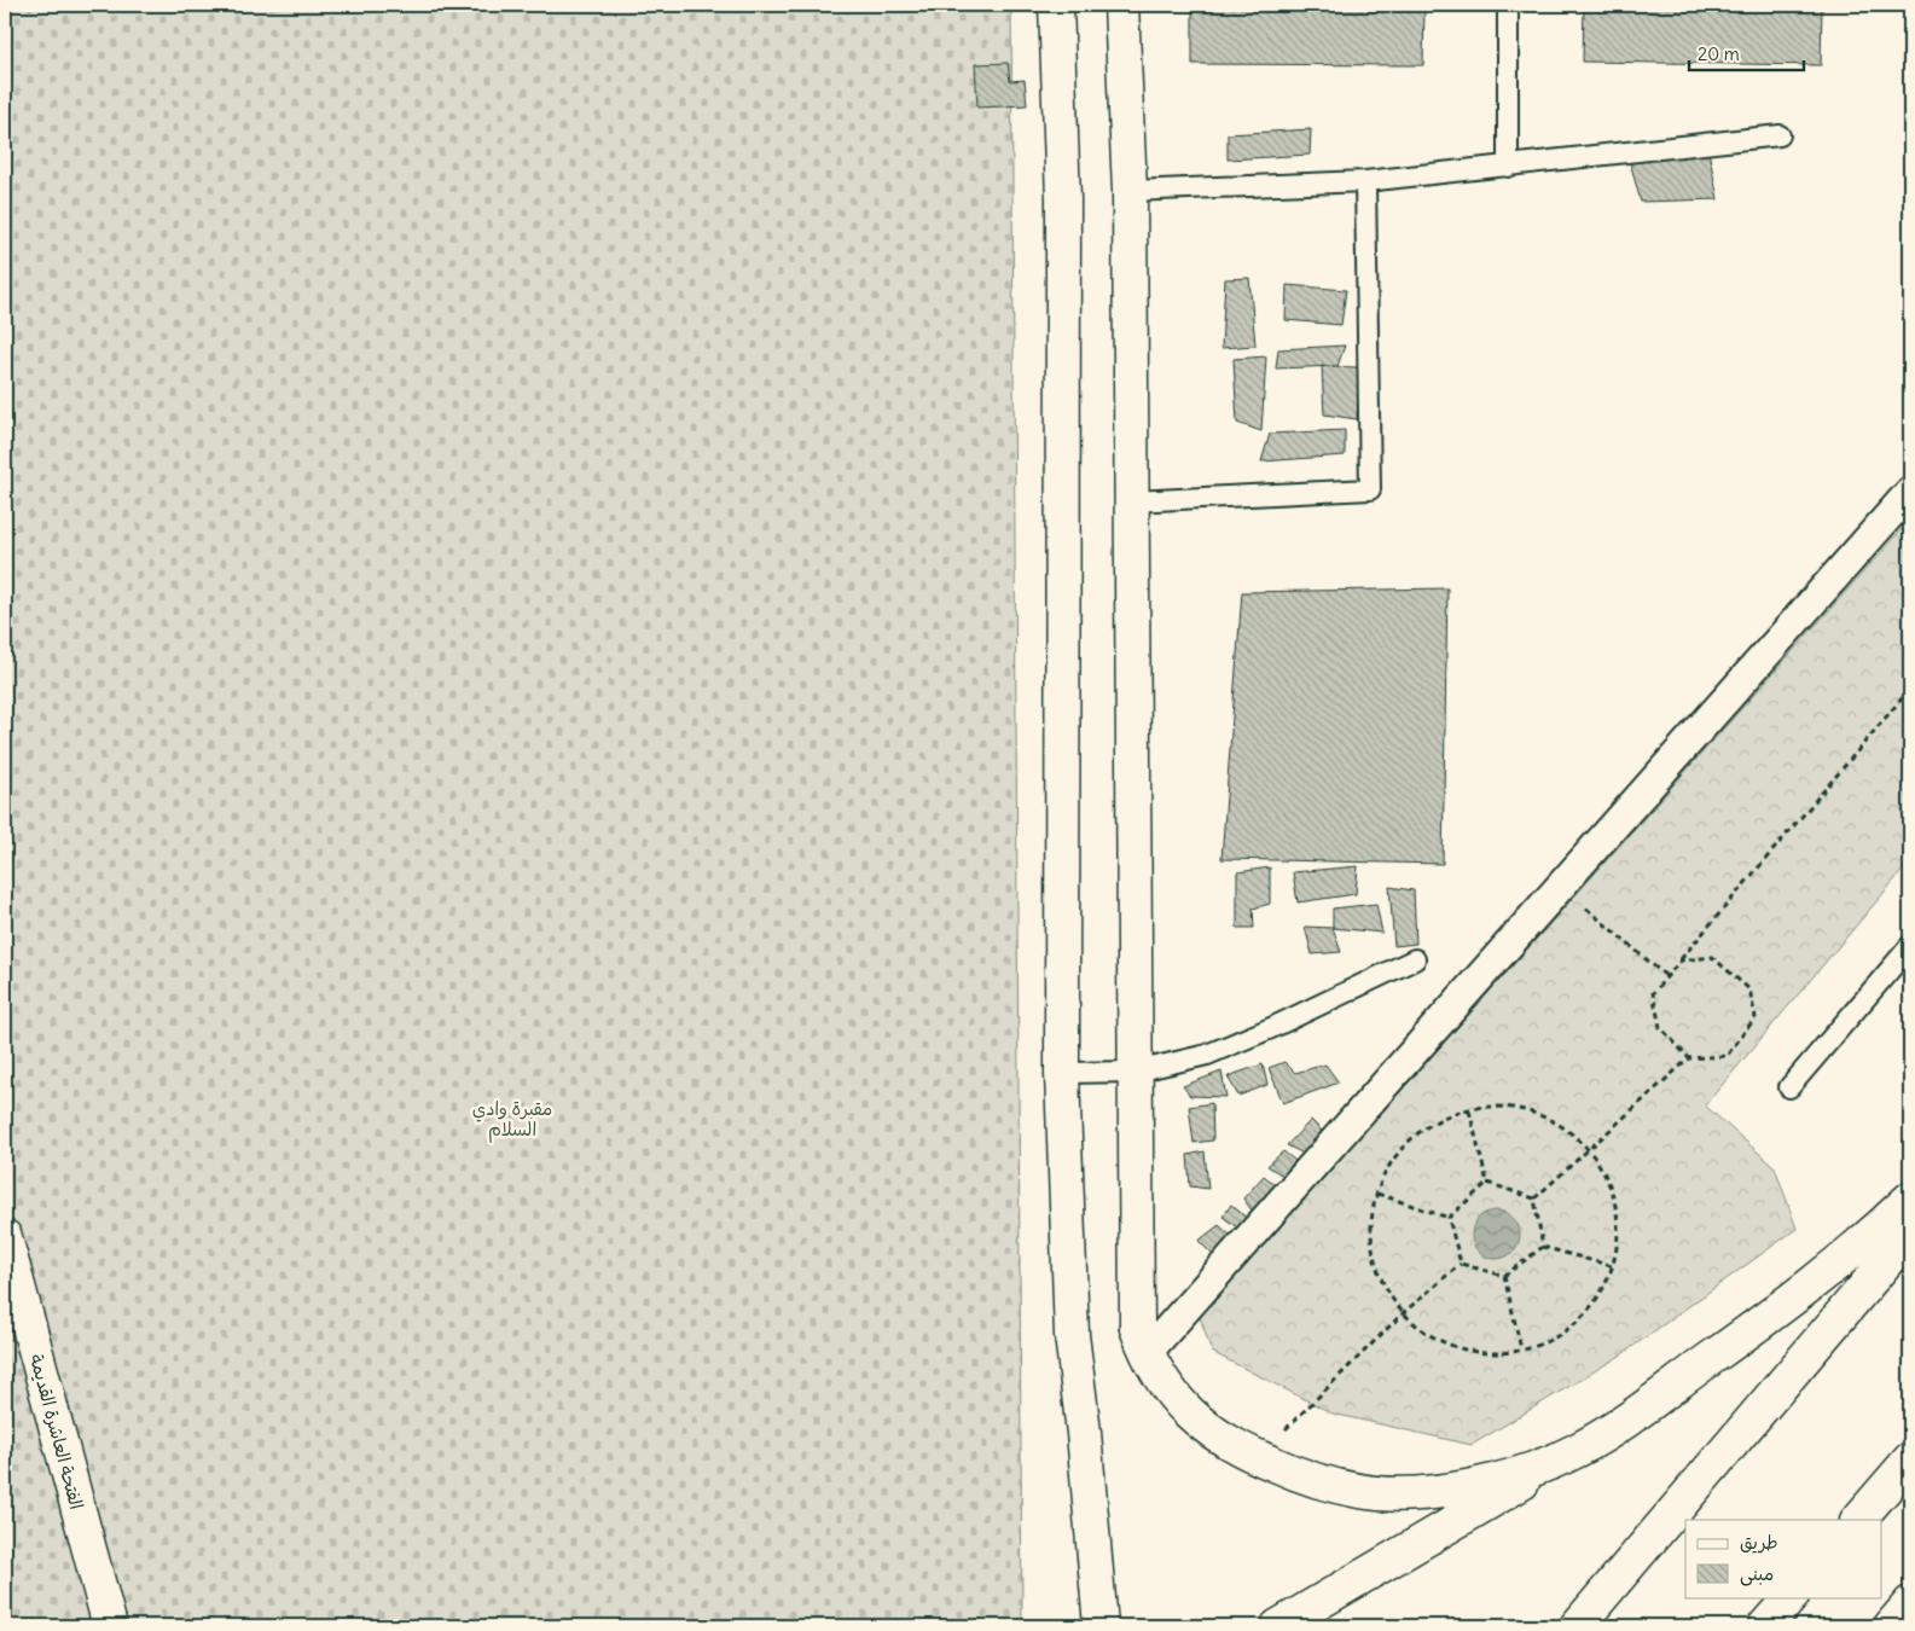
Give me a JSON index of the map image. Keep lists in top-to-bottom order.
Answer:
{
  "streets": {
    "main road": ["الفتحة العاشرة القديمة"]
  },
  "parks": ["مقبرة وادي السلام"],
  "legend": ["طريق", "مبنى"],
  "scale_bar": "20 m"
}
